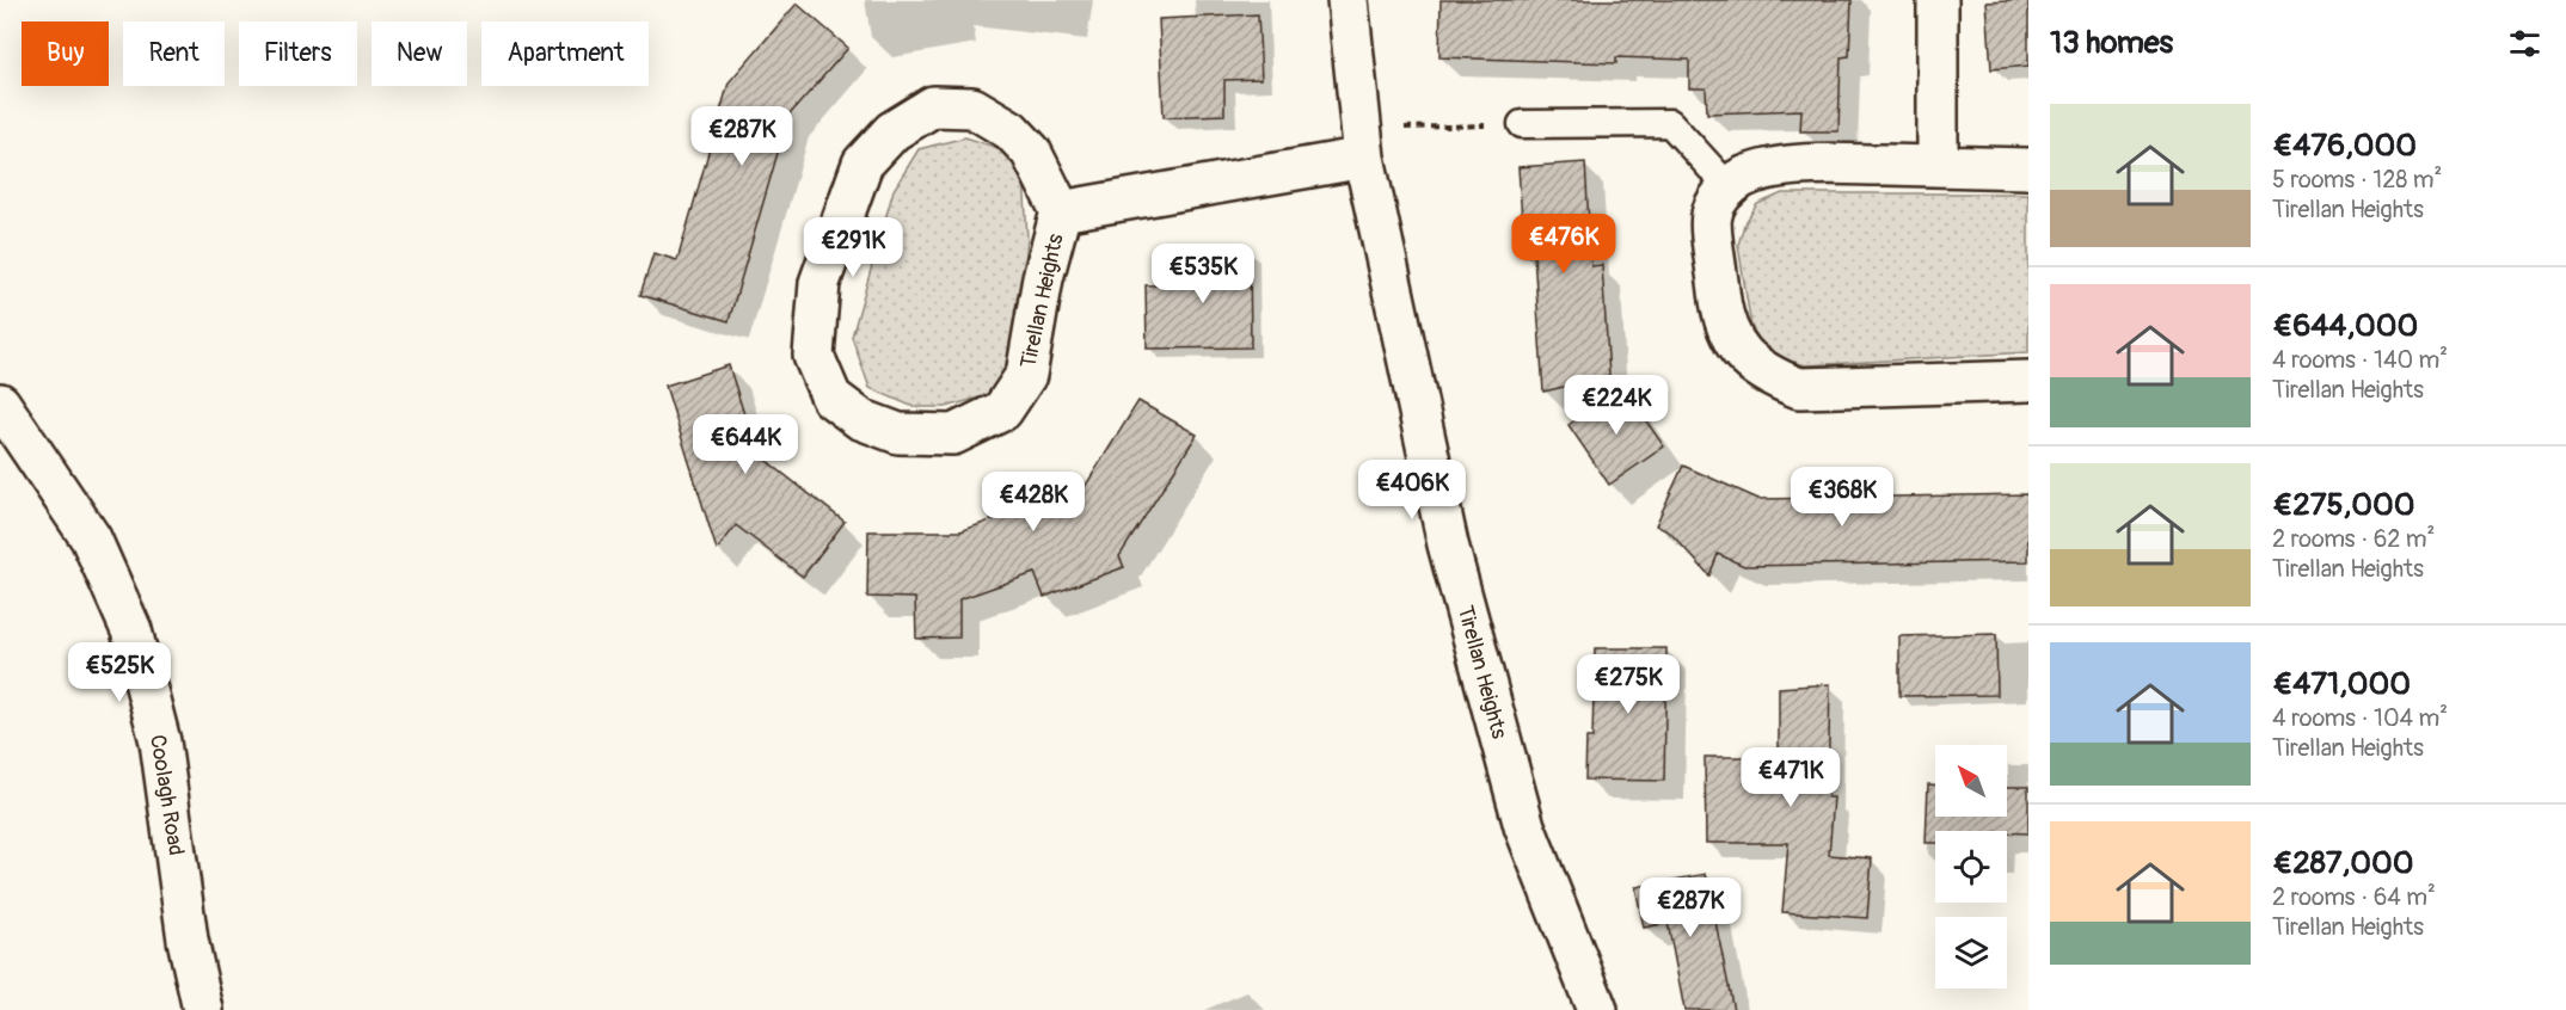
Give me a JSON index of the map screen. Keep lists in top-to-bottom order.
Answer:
{
  "streets": {
    "street": ["Tirellan Heights", "Coolagh Road"]
  },
  "north": "top left",
  "page": {
    "heading": "13 homes",
    "chip": [
      "Buy",
      "Rent",
      "Filters",
      "New",
      "Apartment"
    ],
    "list": [
      {
        "name": "€476,000",
        "note": "5 rooms · 128 m² · Tirellan Heights"
      },
      {
        "name": "€644,000",
        "note": "4 rooms · 140 m² · Tirellan Heights"
      },
      {
        "name": "€275,000",
        "note": "2 rooms · 62 m² · Tirellan Heights"
      },
      {
        "name": "€471,000",
        "note": "4 rooms · 104 m² · Tirellan Heights"
      },
      {
        "name": "€287,000",
        "note": "2 rooms · 64 m² · Tirellan Heights"
      }
    ],
    "price": [
      "€287K",
      "€476K",
      "€291K",
      "€535K",
      "€224K",
      "€644K",
      "€406K",
      "€368K",
      "€428K",
      "€525K",
      "€275K",
      "€471K",
      "€287K"
    ]
  }
}
